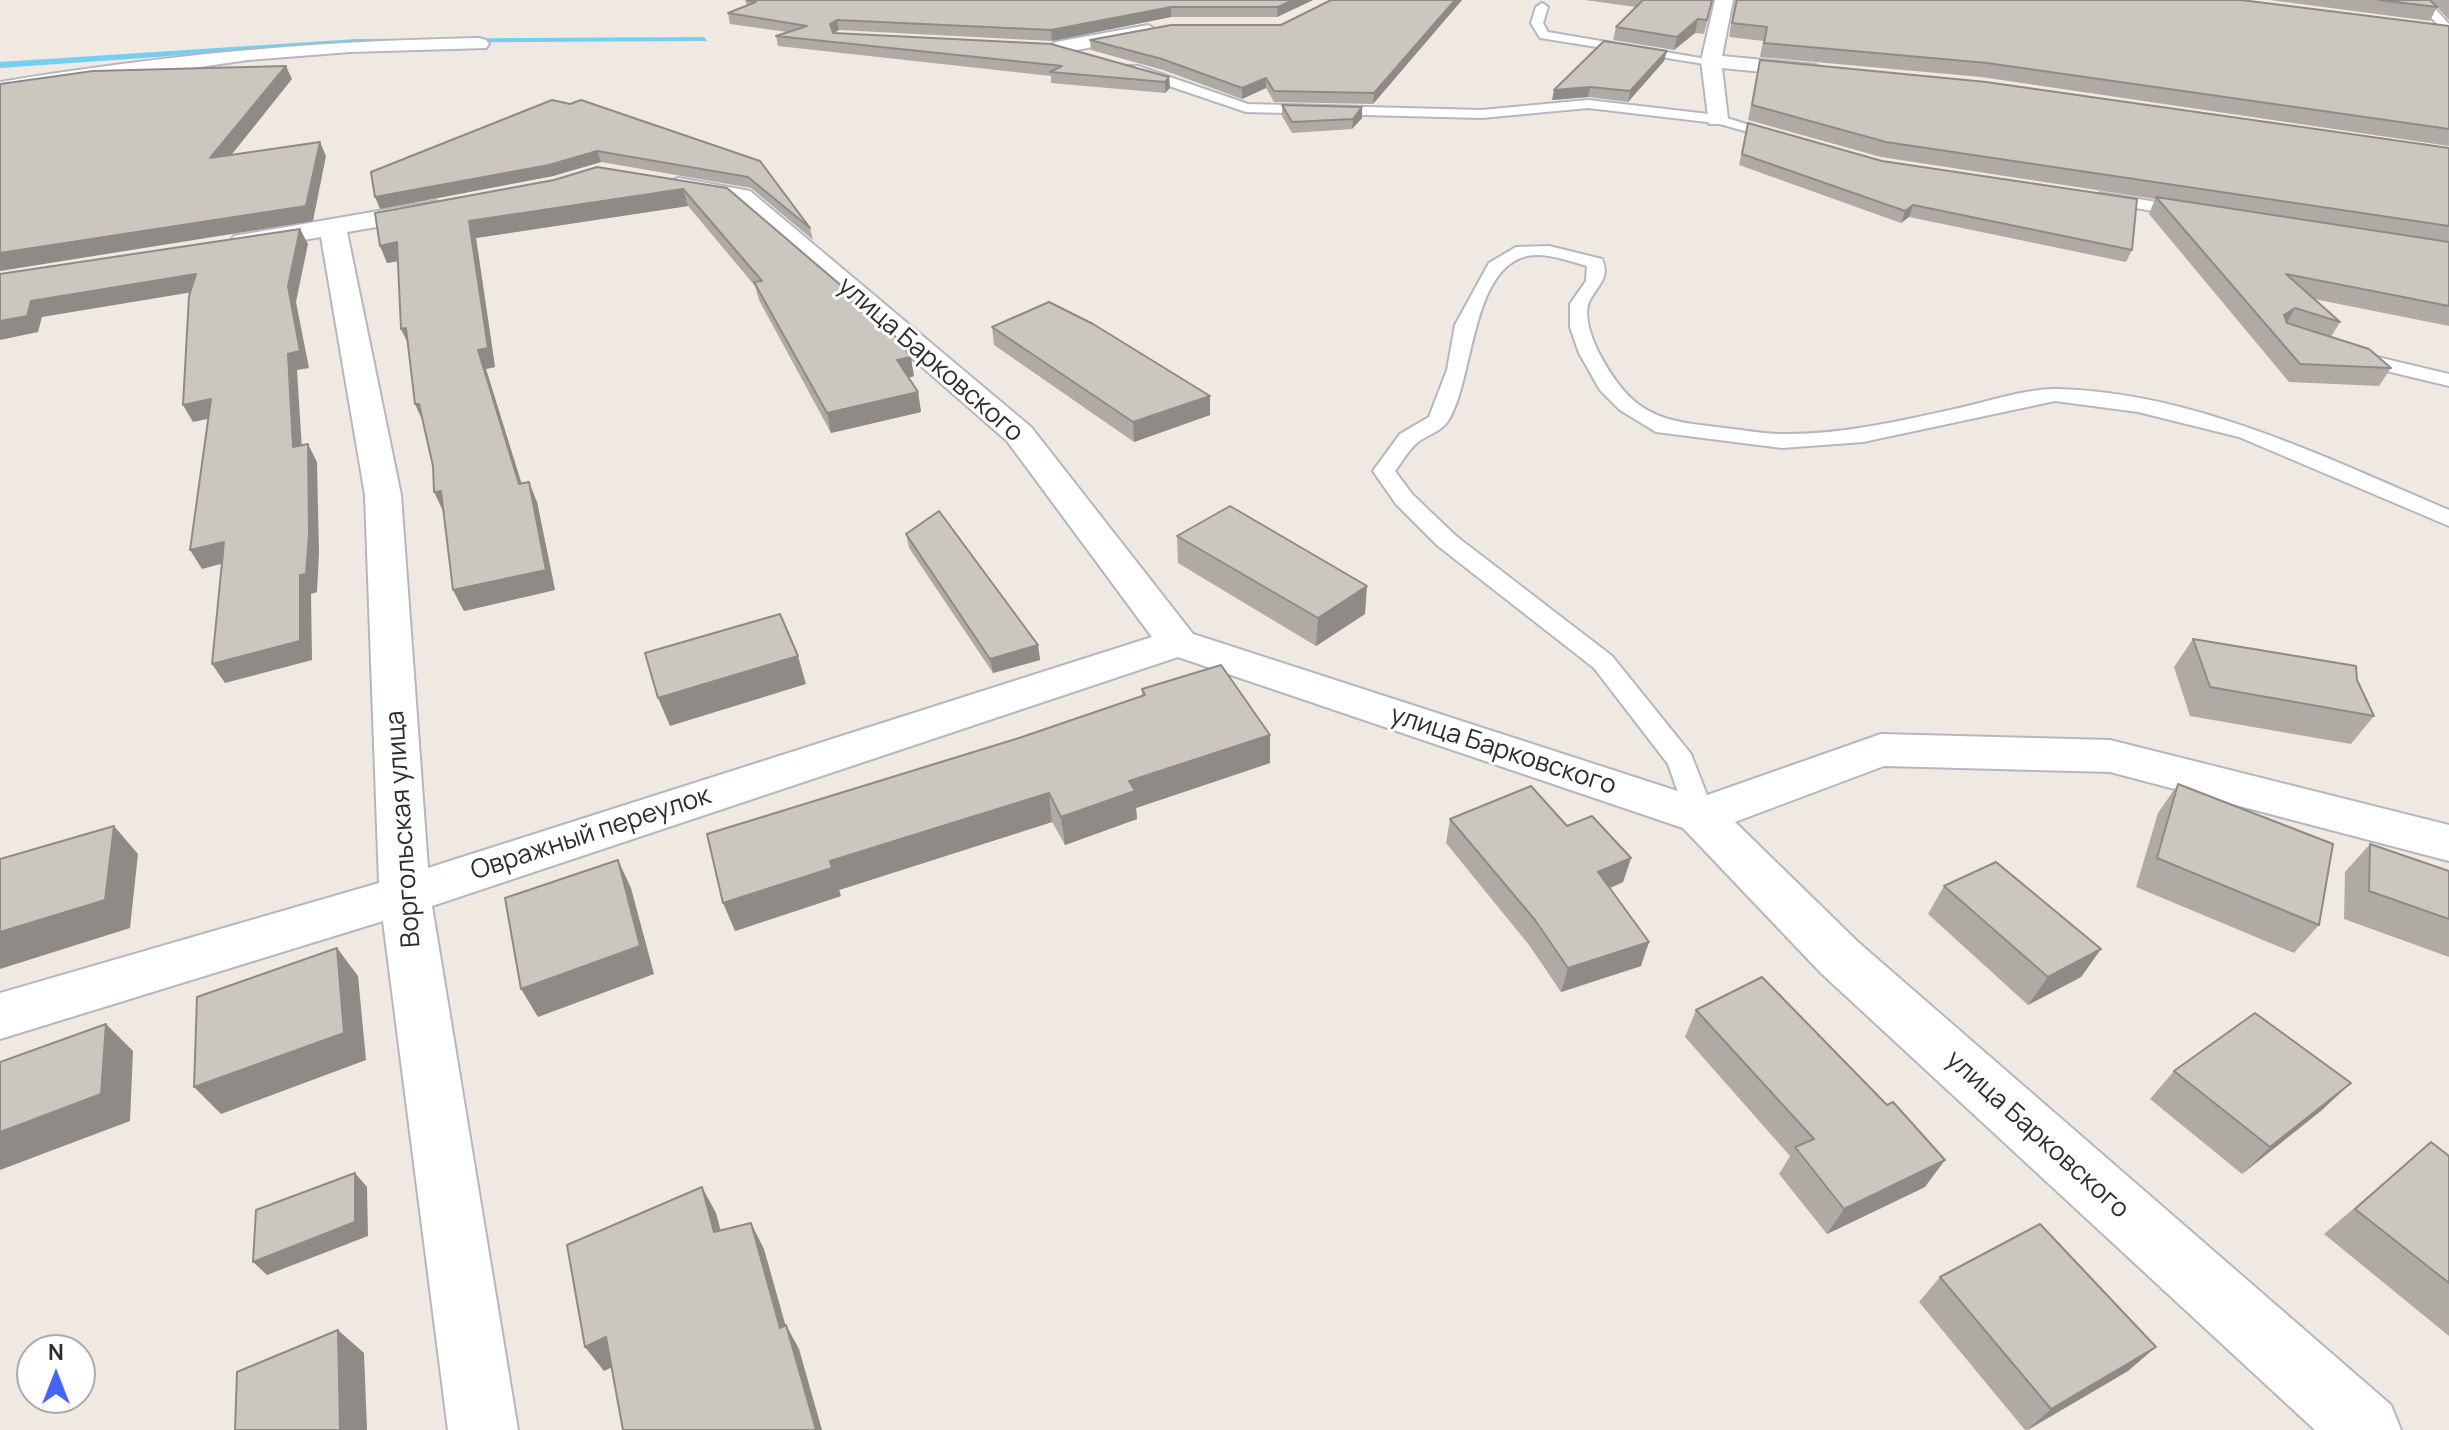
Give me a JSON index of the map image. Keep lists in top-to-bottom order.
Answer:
{
  "streets": {
    "street": ["улица Барковского", "Воргольская улица", "Овражный переулок"]
  },
  "crossings": [
    ["улица Барковского", "Овражный переулок"],
    ["Воргольская улица", "Овражный переулок"]
  ],
  "north": "top"
}
